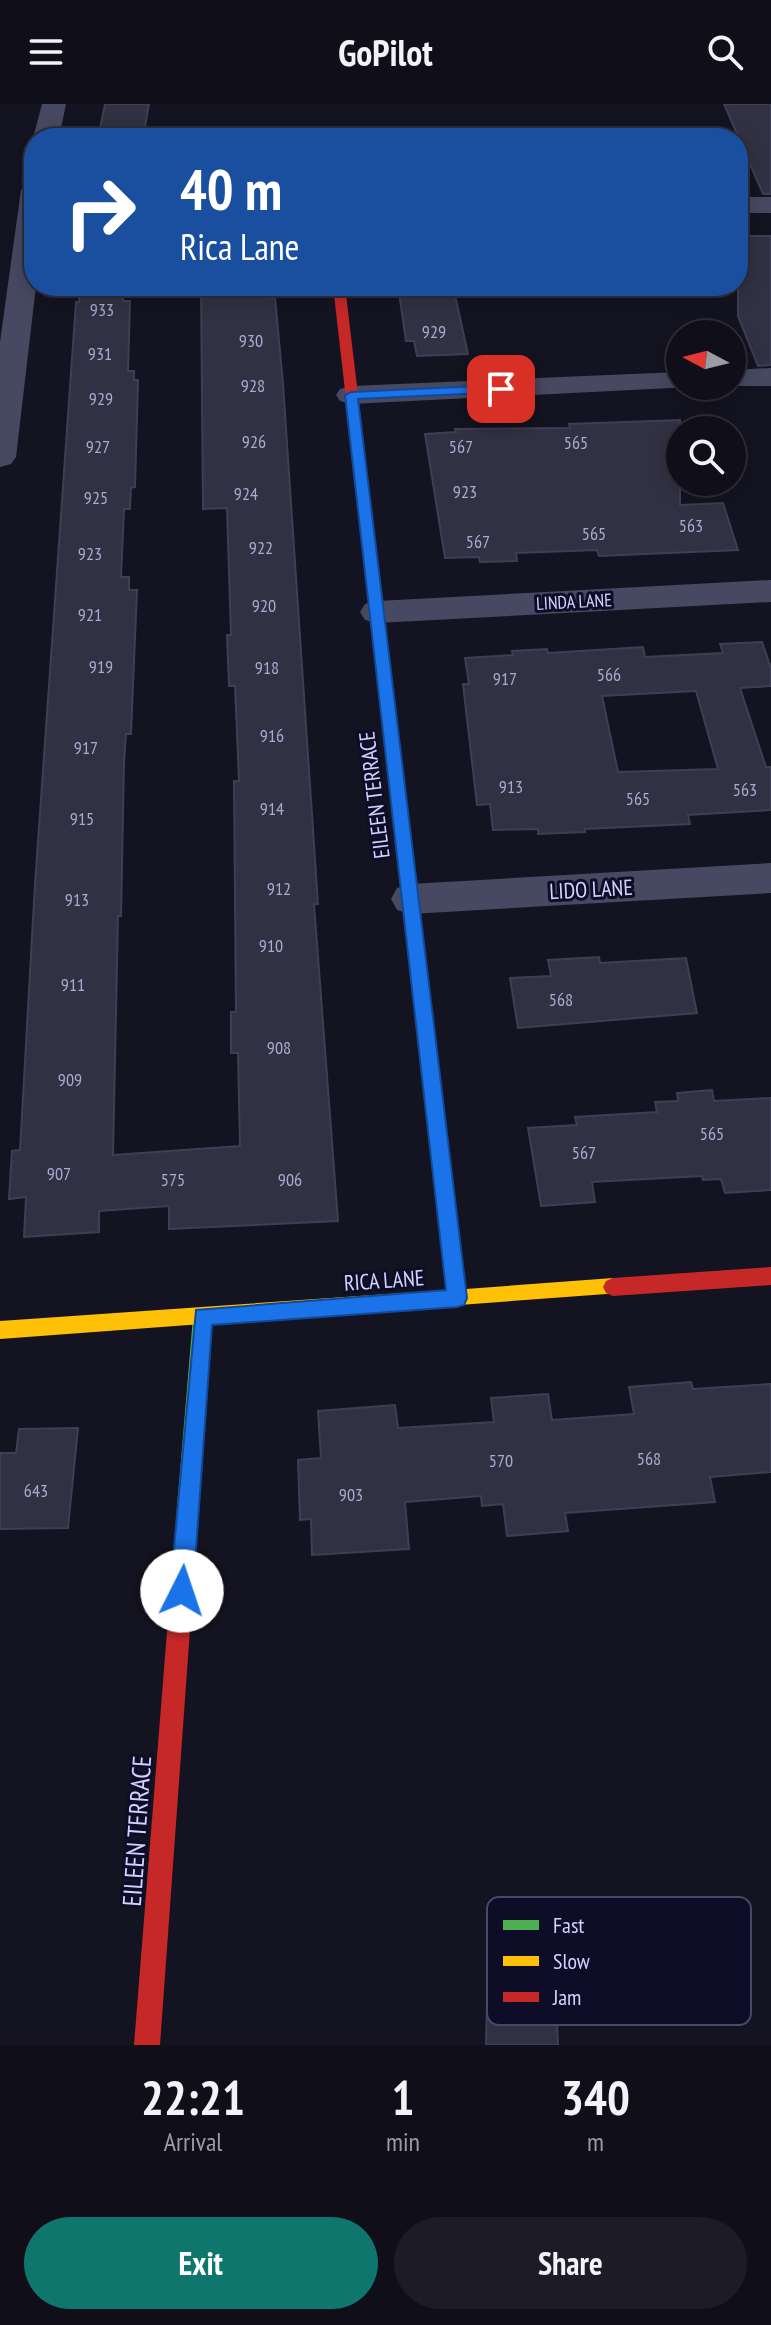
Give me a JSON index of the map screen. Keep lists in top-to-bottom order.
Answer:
{
  "streets": {
    "street": [
      "LINDA LANE",
      "EILEEN TERRACE",
      "LIDO LANE",
      "RICA LANE"
    ]
  },
  "crossings": [
    ["LINDA LANE", "EILEEN TERRACE"],
    ["EILEEN TERRACE", "LIDO LANE"],
    ["EILEEN TERRACE", "RICA LANE"]
  ],
  "house_numbers": [
    "933",
    "929",
    "930",
    "931",
    "928",
    "929",
    "926",
    "565",
    "927",
    "567",
    "923",
    "924",
    "925",
    "563",
    "565",
    "567",
    "922",
    "923",
    "920",
    "921",
    "919",
    "918",
    "566",
    "917",
    "916",
    "917",
    "913",
    "563",
    "565",
    "914",
    "915",
    "912",
    "913",
    "910",
    "911",
    "568",
    "908",
    "909",
    "565",
    "567",
    "907",
    "575",
    "906",
    "568",
    "570",
    "643",
    "903"
  ],
  "legend": ["Fast", "Slow", "Jam"],
  "north": "left",
  "page": {
    "header": "GoPilot",
    "turn": ["40 m", "Rica Lane"],
    "eta": [
      "22:21",
      "Arrival",
      "1",
      "min",
      "340",
      "m"
    ],
    "buttons": ["Exit", "Share"]
  }
}
